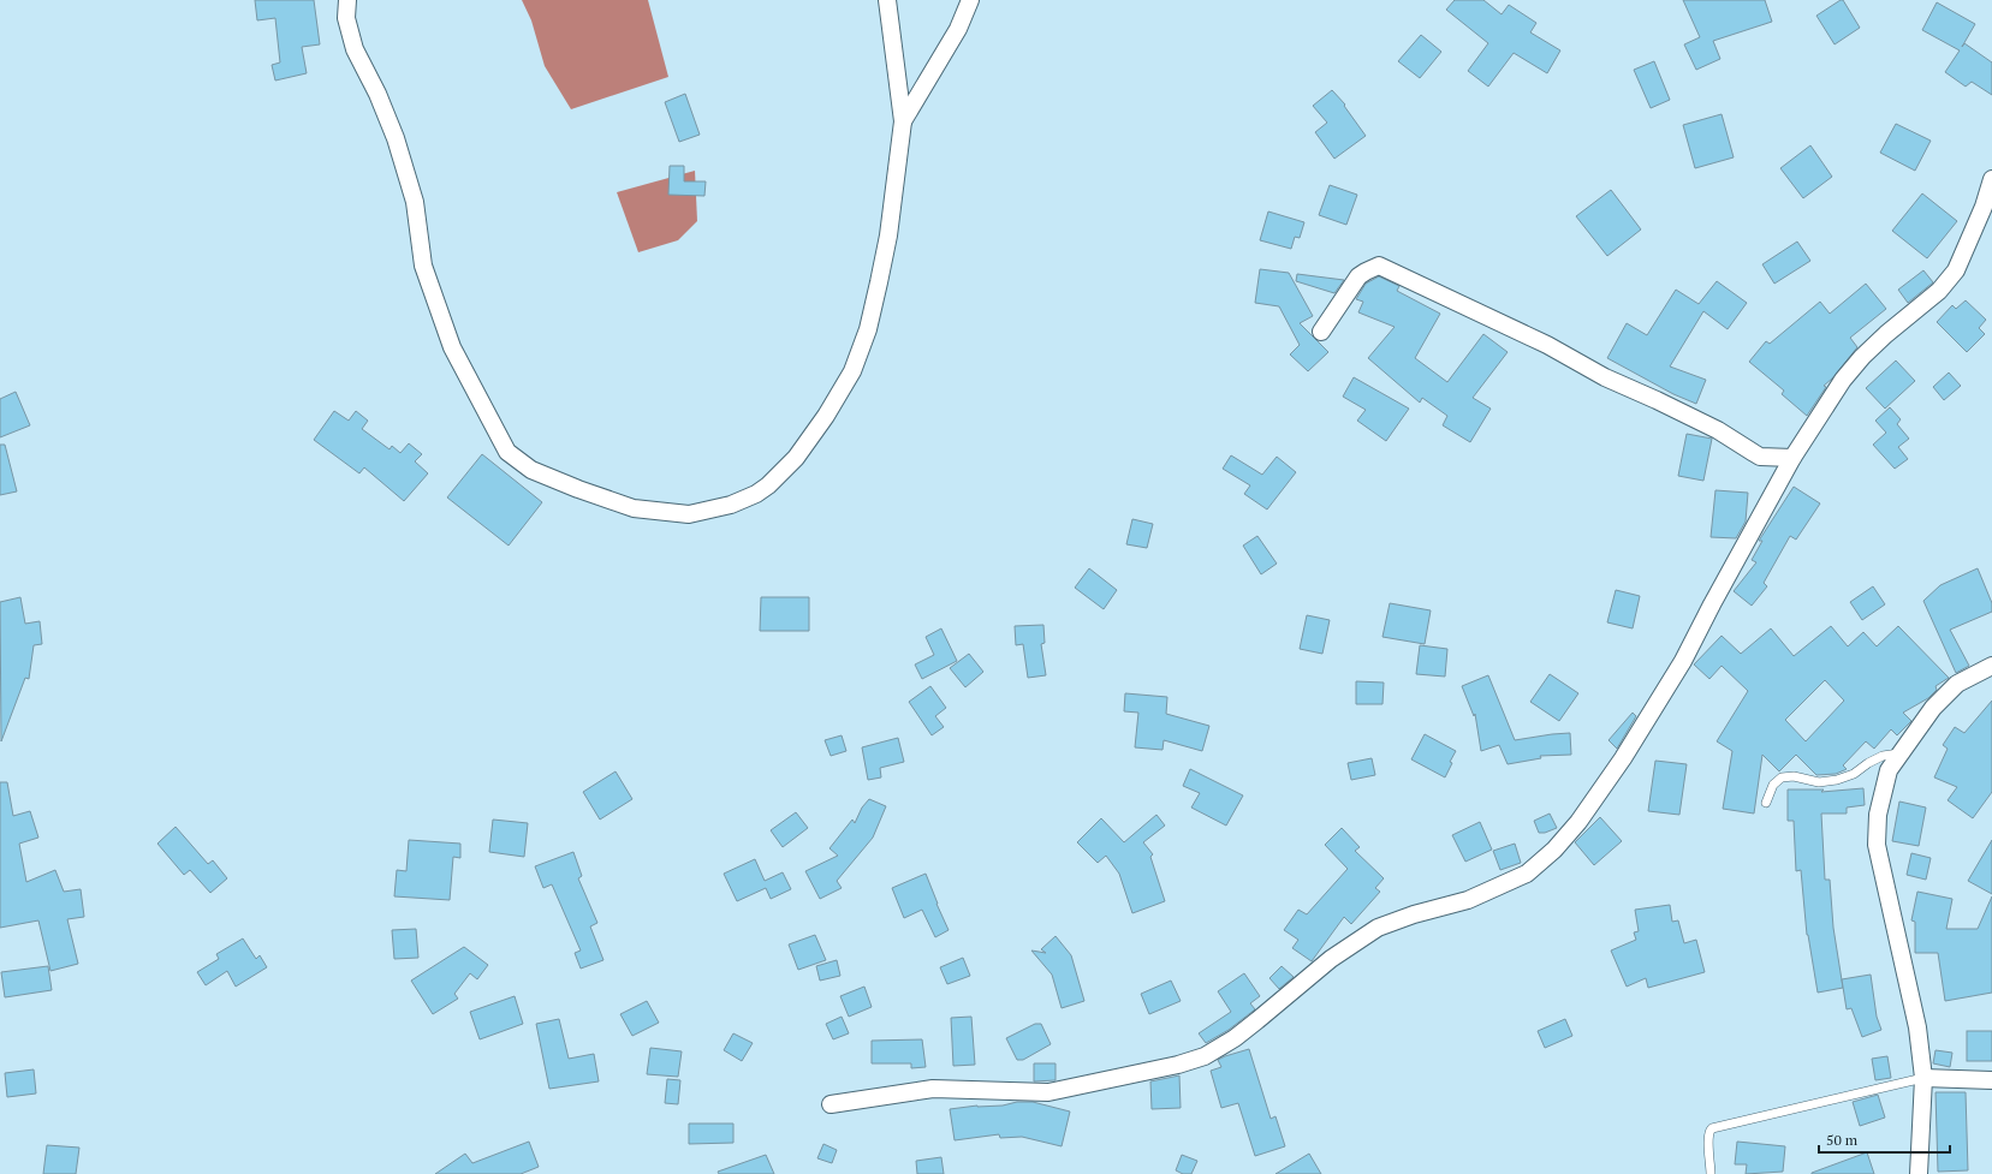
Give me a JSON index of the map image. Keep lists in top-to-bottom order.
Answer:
{
  "scale_bar": "50 m"
}
